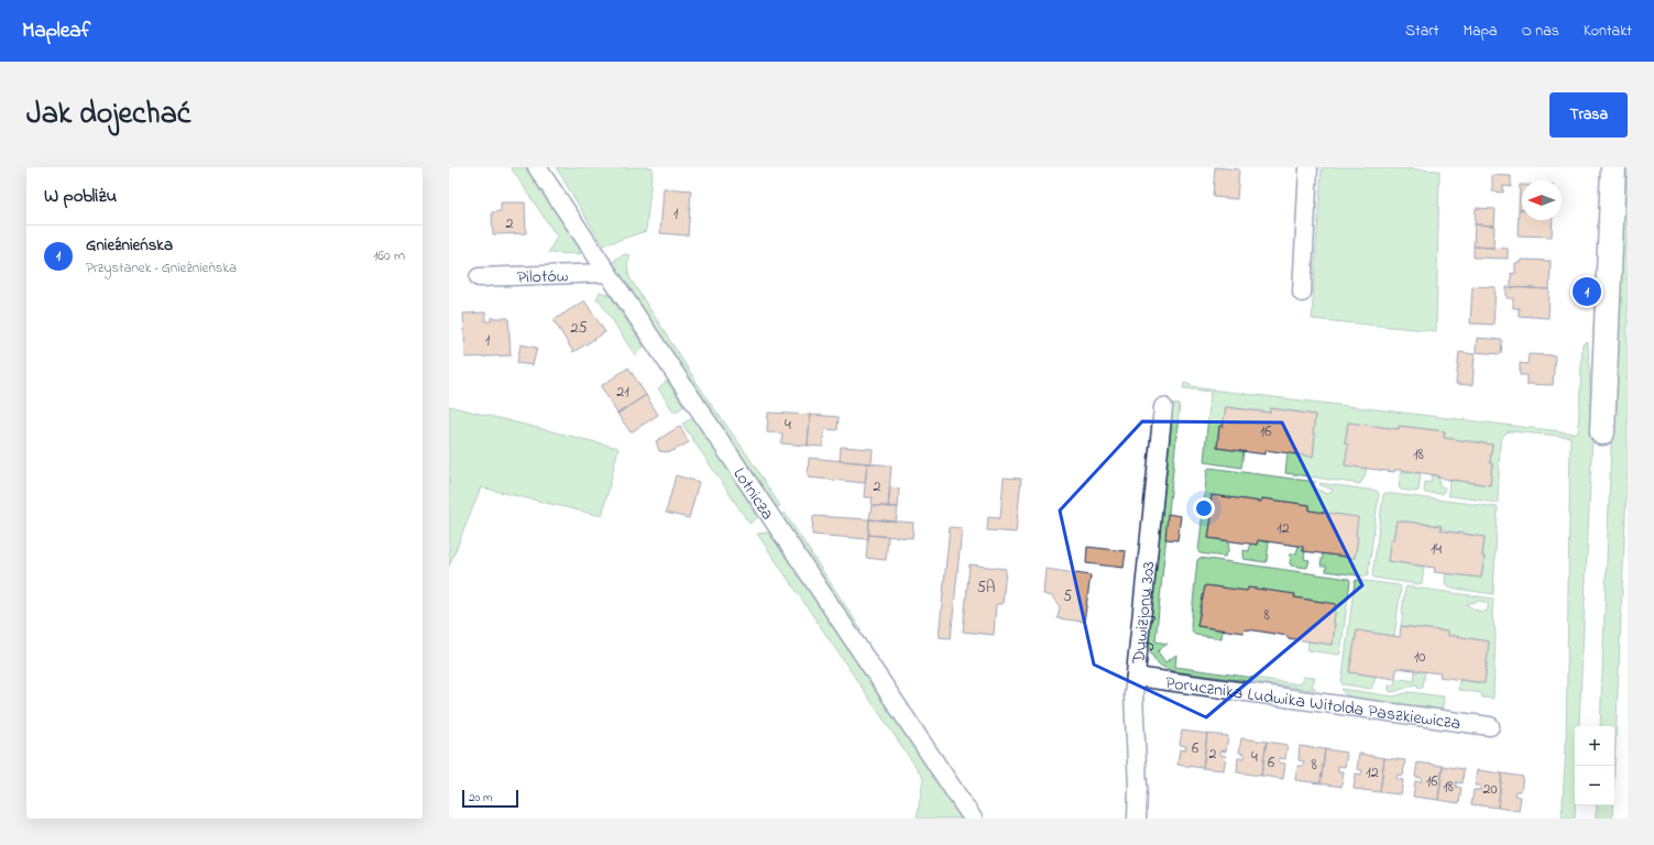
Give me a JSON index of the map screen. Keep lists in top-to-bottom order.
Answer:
{
  "streets": {
    "street": [
      "Pilotów",
      "Lotnicza",
      "Dywizjonu 303",
      "Porucznika Ludwika Witolda Paszkiewicza"
    ]
  },
  "crossings": [
    ["Pilotów", "Lotnicza"],
    ["Dywizjonu 303", "Porucznika Ludwika Witolda Paszkiewicza"]
  ],
  "house_numbers": [
    "1",
    "2",
    "25",
    "1",
    "21",
    "4",
    "16",
    "18",
    "2",
    "12",
    "14",
    "5A",
    "5",
    "8",
    "10",
    "6",
    "2",
    "4",
    "6",
    "8",
    "12",
    "16",
    "18",
    "20"
  ],
  "scale_bar": "20 m",
  "north": "left",
  "page": {
    "header": "Mapleaf",
    "nav": [
      "Start",
      "Mapa",
      "O nas",
      "Kontakt"
    ],
    "title": "Jak dojechać",
    "buttons": "Trasa",
    "heading": "W pobliżu",
    "list": [
      {
        "mark": "1",
        "name": "Gnieźnieńska",
        "note": "Przystanek · Gnieźnieńska",
        "value": "160 m"
      }
    ],
    "pins": "1",
    "map_buttons": ["+", "−"],
    "scale": "20 m"
  }
}
